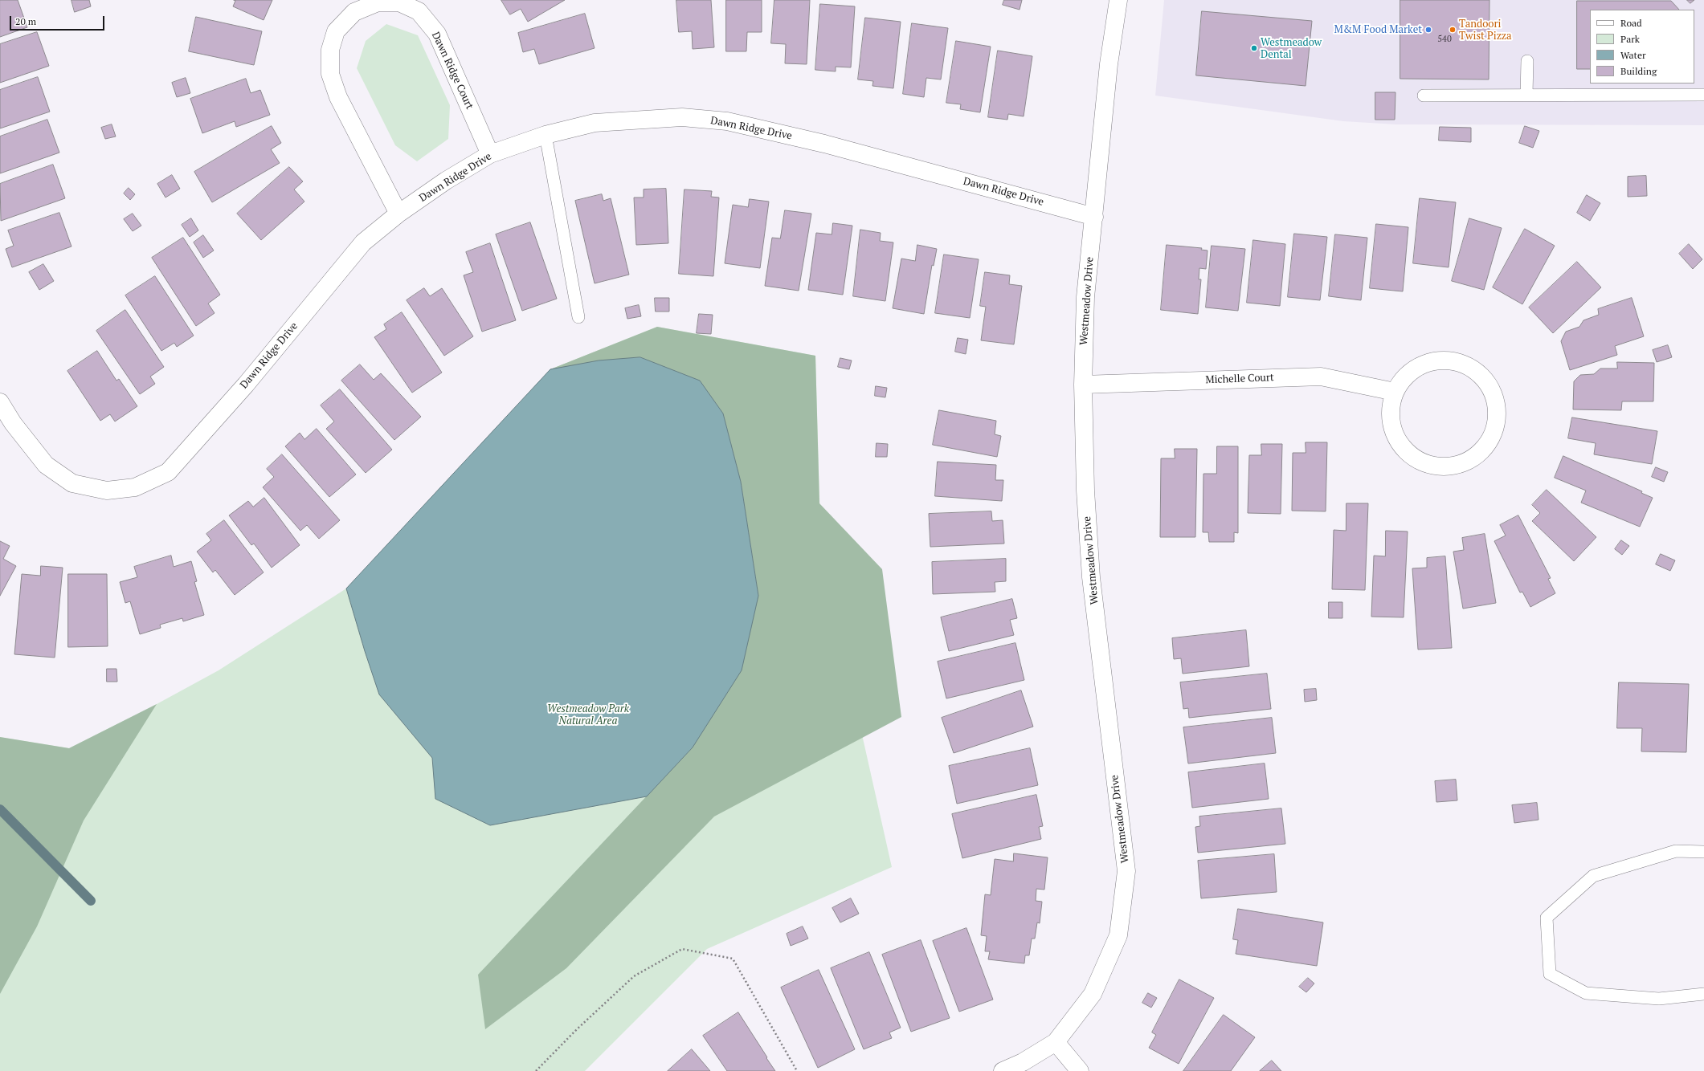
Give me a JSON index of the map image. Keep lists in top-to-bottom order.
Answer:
{
  "streets": {
    "street": [
      "Dawn Ridge Court",
      "Dawn Ridge Drive",
      "Westmeadow Drive",
      "Michelle Court"
    ]
  },
  "crossings": [
    ["Dawn Ridge Court", "Dawn Ridge Drive"],
    ["Dawn Ridge Drive", "Westmeadow Drive"],
    ["Westmeadow Drive", "Michelle Court"]
  ],
  "parks": ["Westmeadow Park Natural Area"],
  "places": ["M&M Food Market", "Tandoori Twist Pizza", "Westmeadow Dental"],
  "house_numbers": ["540"],
  "legend": [
    "Road",
    "Park",
    "Water",
    "Building"
  ],
  "scale_bar": "20 m"
}
